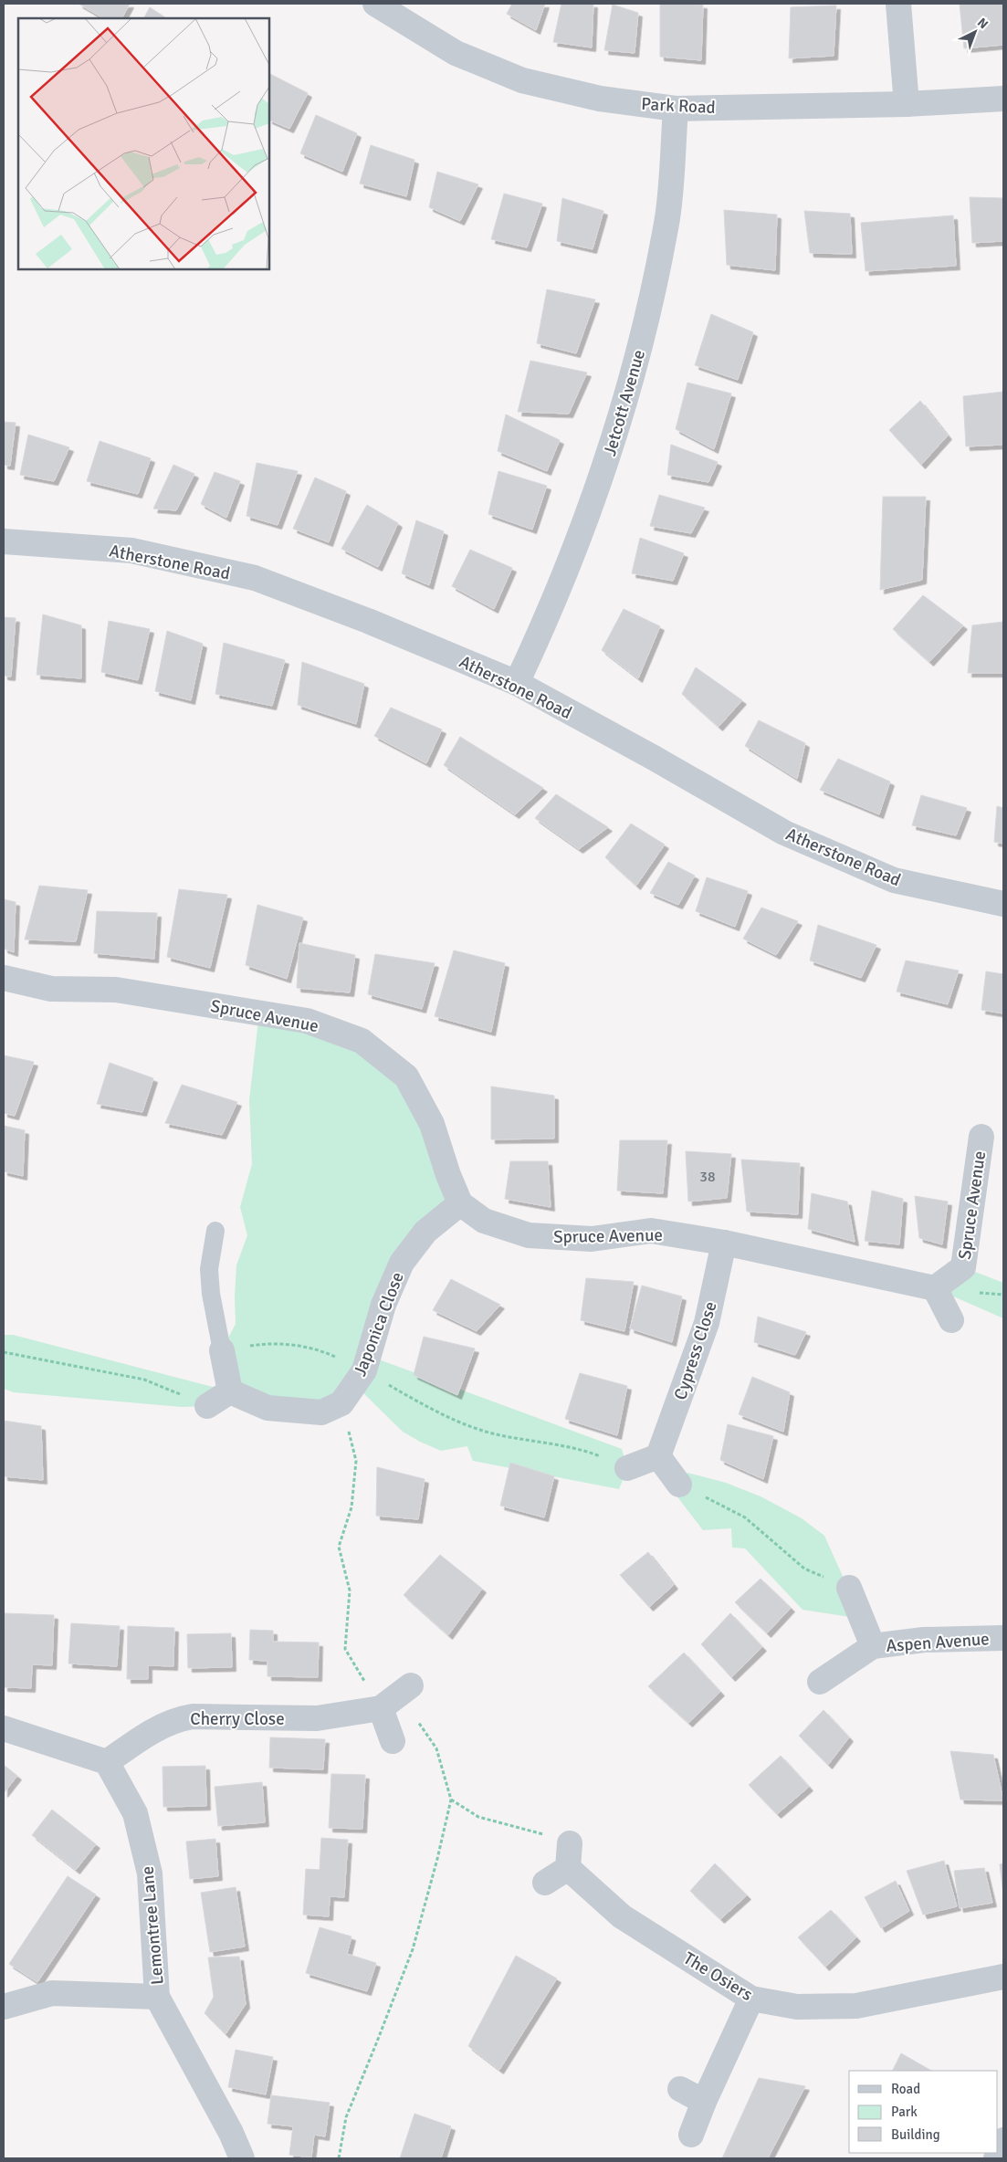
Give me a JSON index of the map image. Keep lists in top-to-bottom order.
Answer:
{
  "streets": {
    "street": [
      "Park Road",
      "Jetcott Avenue",
      "Atherstone Road",
      "Spruce Avenue",
      "Japonica Close",
      "Cypress Close",
      "Aspen Avenue",
      "Cherry Close",
      "Lemontree Lane",
      "The Osiers"
    ]
  },
  "crossings": [
    ["Park Road", "Jetcott Avenue"],
    ["Jetcott Avenue", "Atherstone Road"],
    ["Spruce Avenue", "Japonica Close"],
    ["Spruce Avenue", "Cypress Close"],
    ["Cherry Close", "Lemontree Lane"]
  ],
  "house_numbers": ["38"],
  "legend": ["Road", "Park", "Building"],
  "north": "top right"
}
